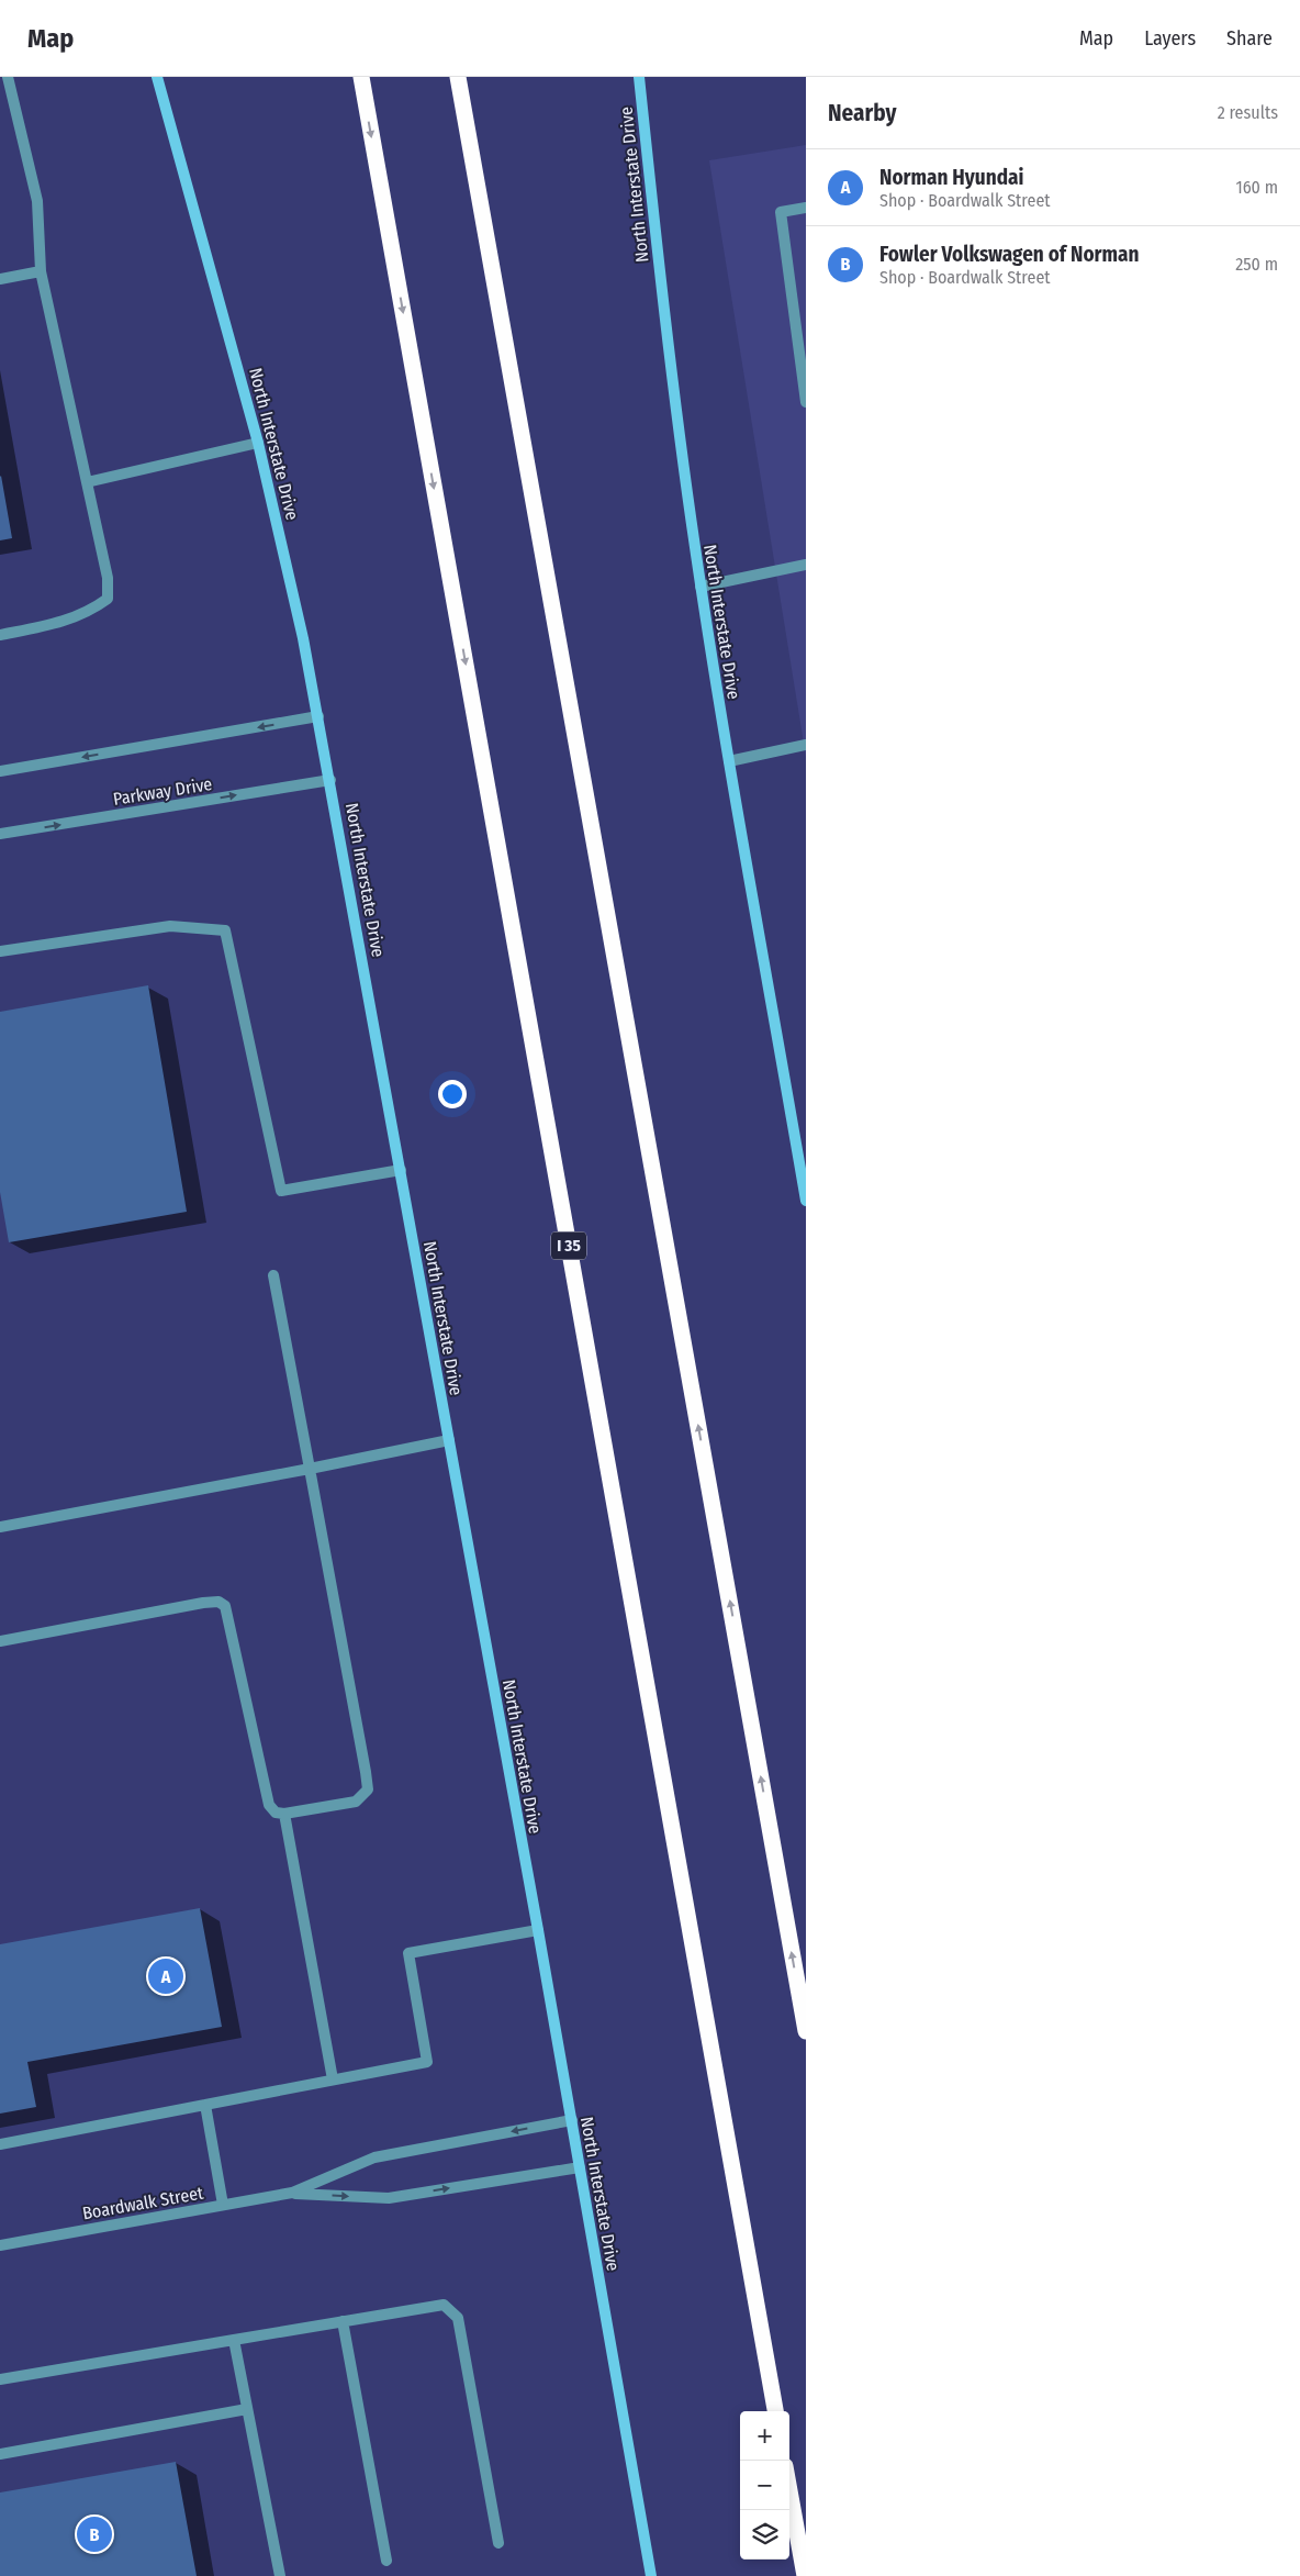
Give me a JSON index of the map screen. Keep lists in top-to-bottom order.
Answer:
{
  "streets": {
    "highway": ["I 35"],
    "main road": ["North Interstate Drive"],
    "street": ["Parkway Drive", "Boardwalk Street"]
  },
  "crossings": [
    ["North Interstate Drive", "Parkway Drive"],
    ["North Interstate Drive", "Boardwalk Street"]
  ],
  "page": {
    "header": "Map",
    "nav": ["Map", "Layers", "Share"],
    "heading": ["Nearby", "2 results"],
    "list": [
      {
        "mark": "A",
        "name": "Norman Hyundai",
        "note": "Shop · Boardwalk Street",
        "value": "160 m"
      },
      {
        "mark": "B",
        "name": "Fowler Volkswagen of Norman",
        "note": "Shop · Boardwalk Street",
        "value": "250 m"
      }
    ],
    "pins": ["A", "B"],
    "map_buttons": ["+", "−"]
  }
}
